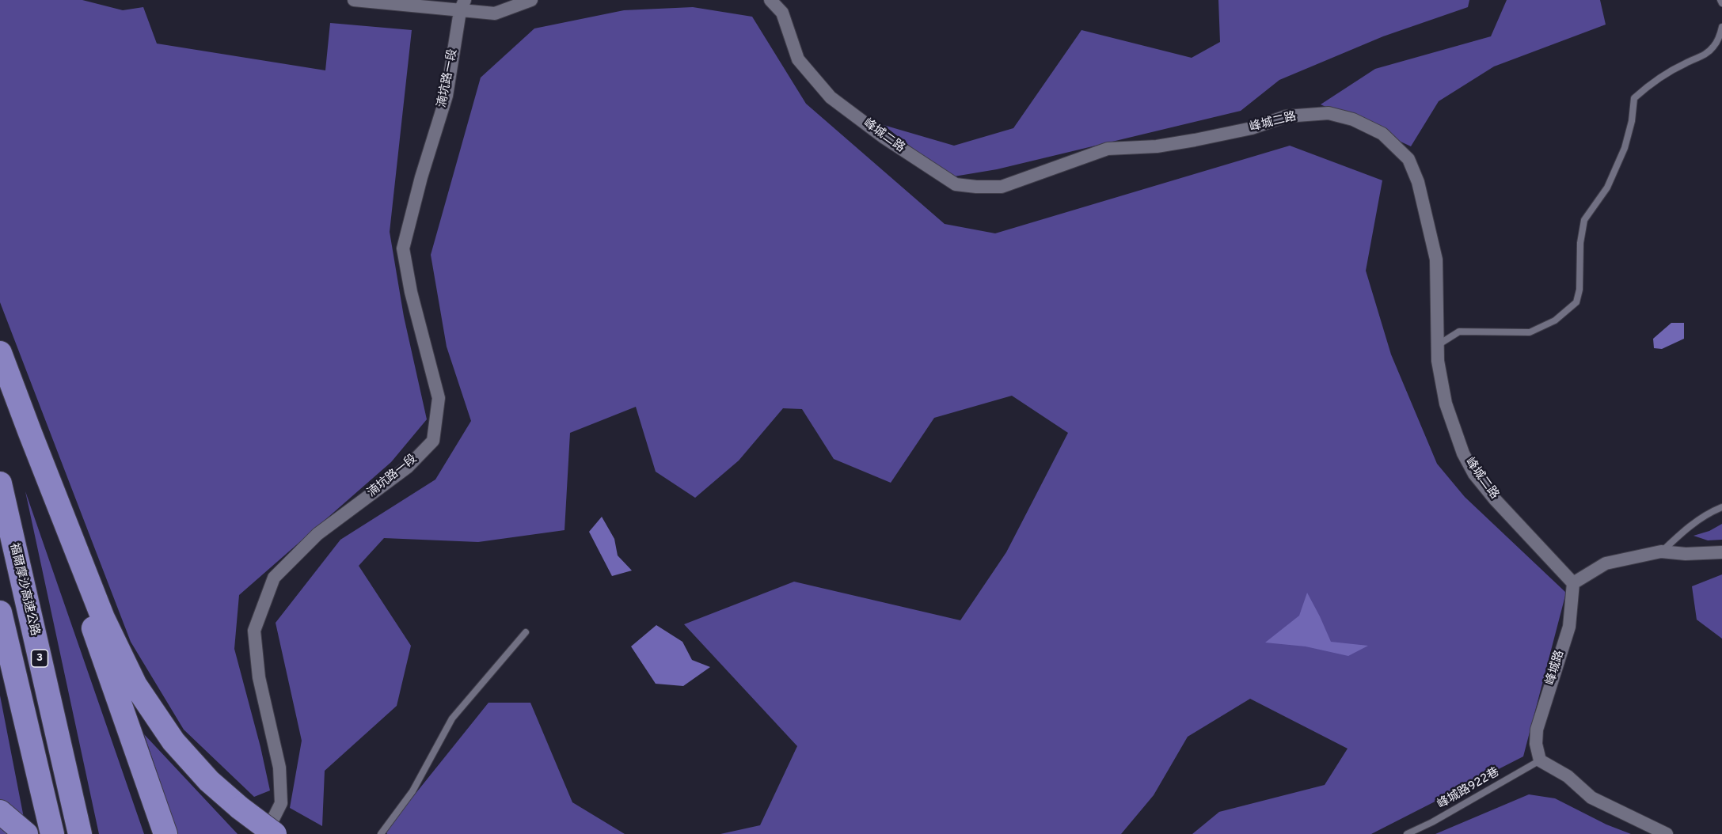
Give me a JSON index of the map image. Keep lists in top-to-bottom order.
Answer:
{
  "streets": {
    "highway": ["福爾摩沙高速公路", "3"],
    "street": ["湳坑路一段", "峰城二路", "峰城路"],
    "lane": ["峰城路922巷"]
  },
  "crossings": [
    ["峰城二路", "峰城路"],
    ["峰城路", "峰城路922巷"]
  ]
}
